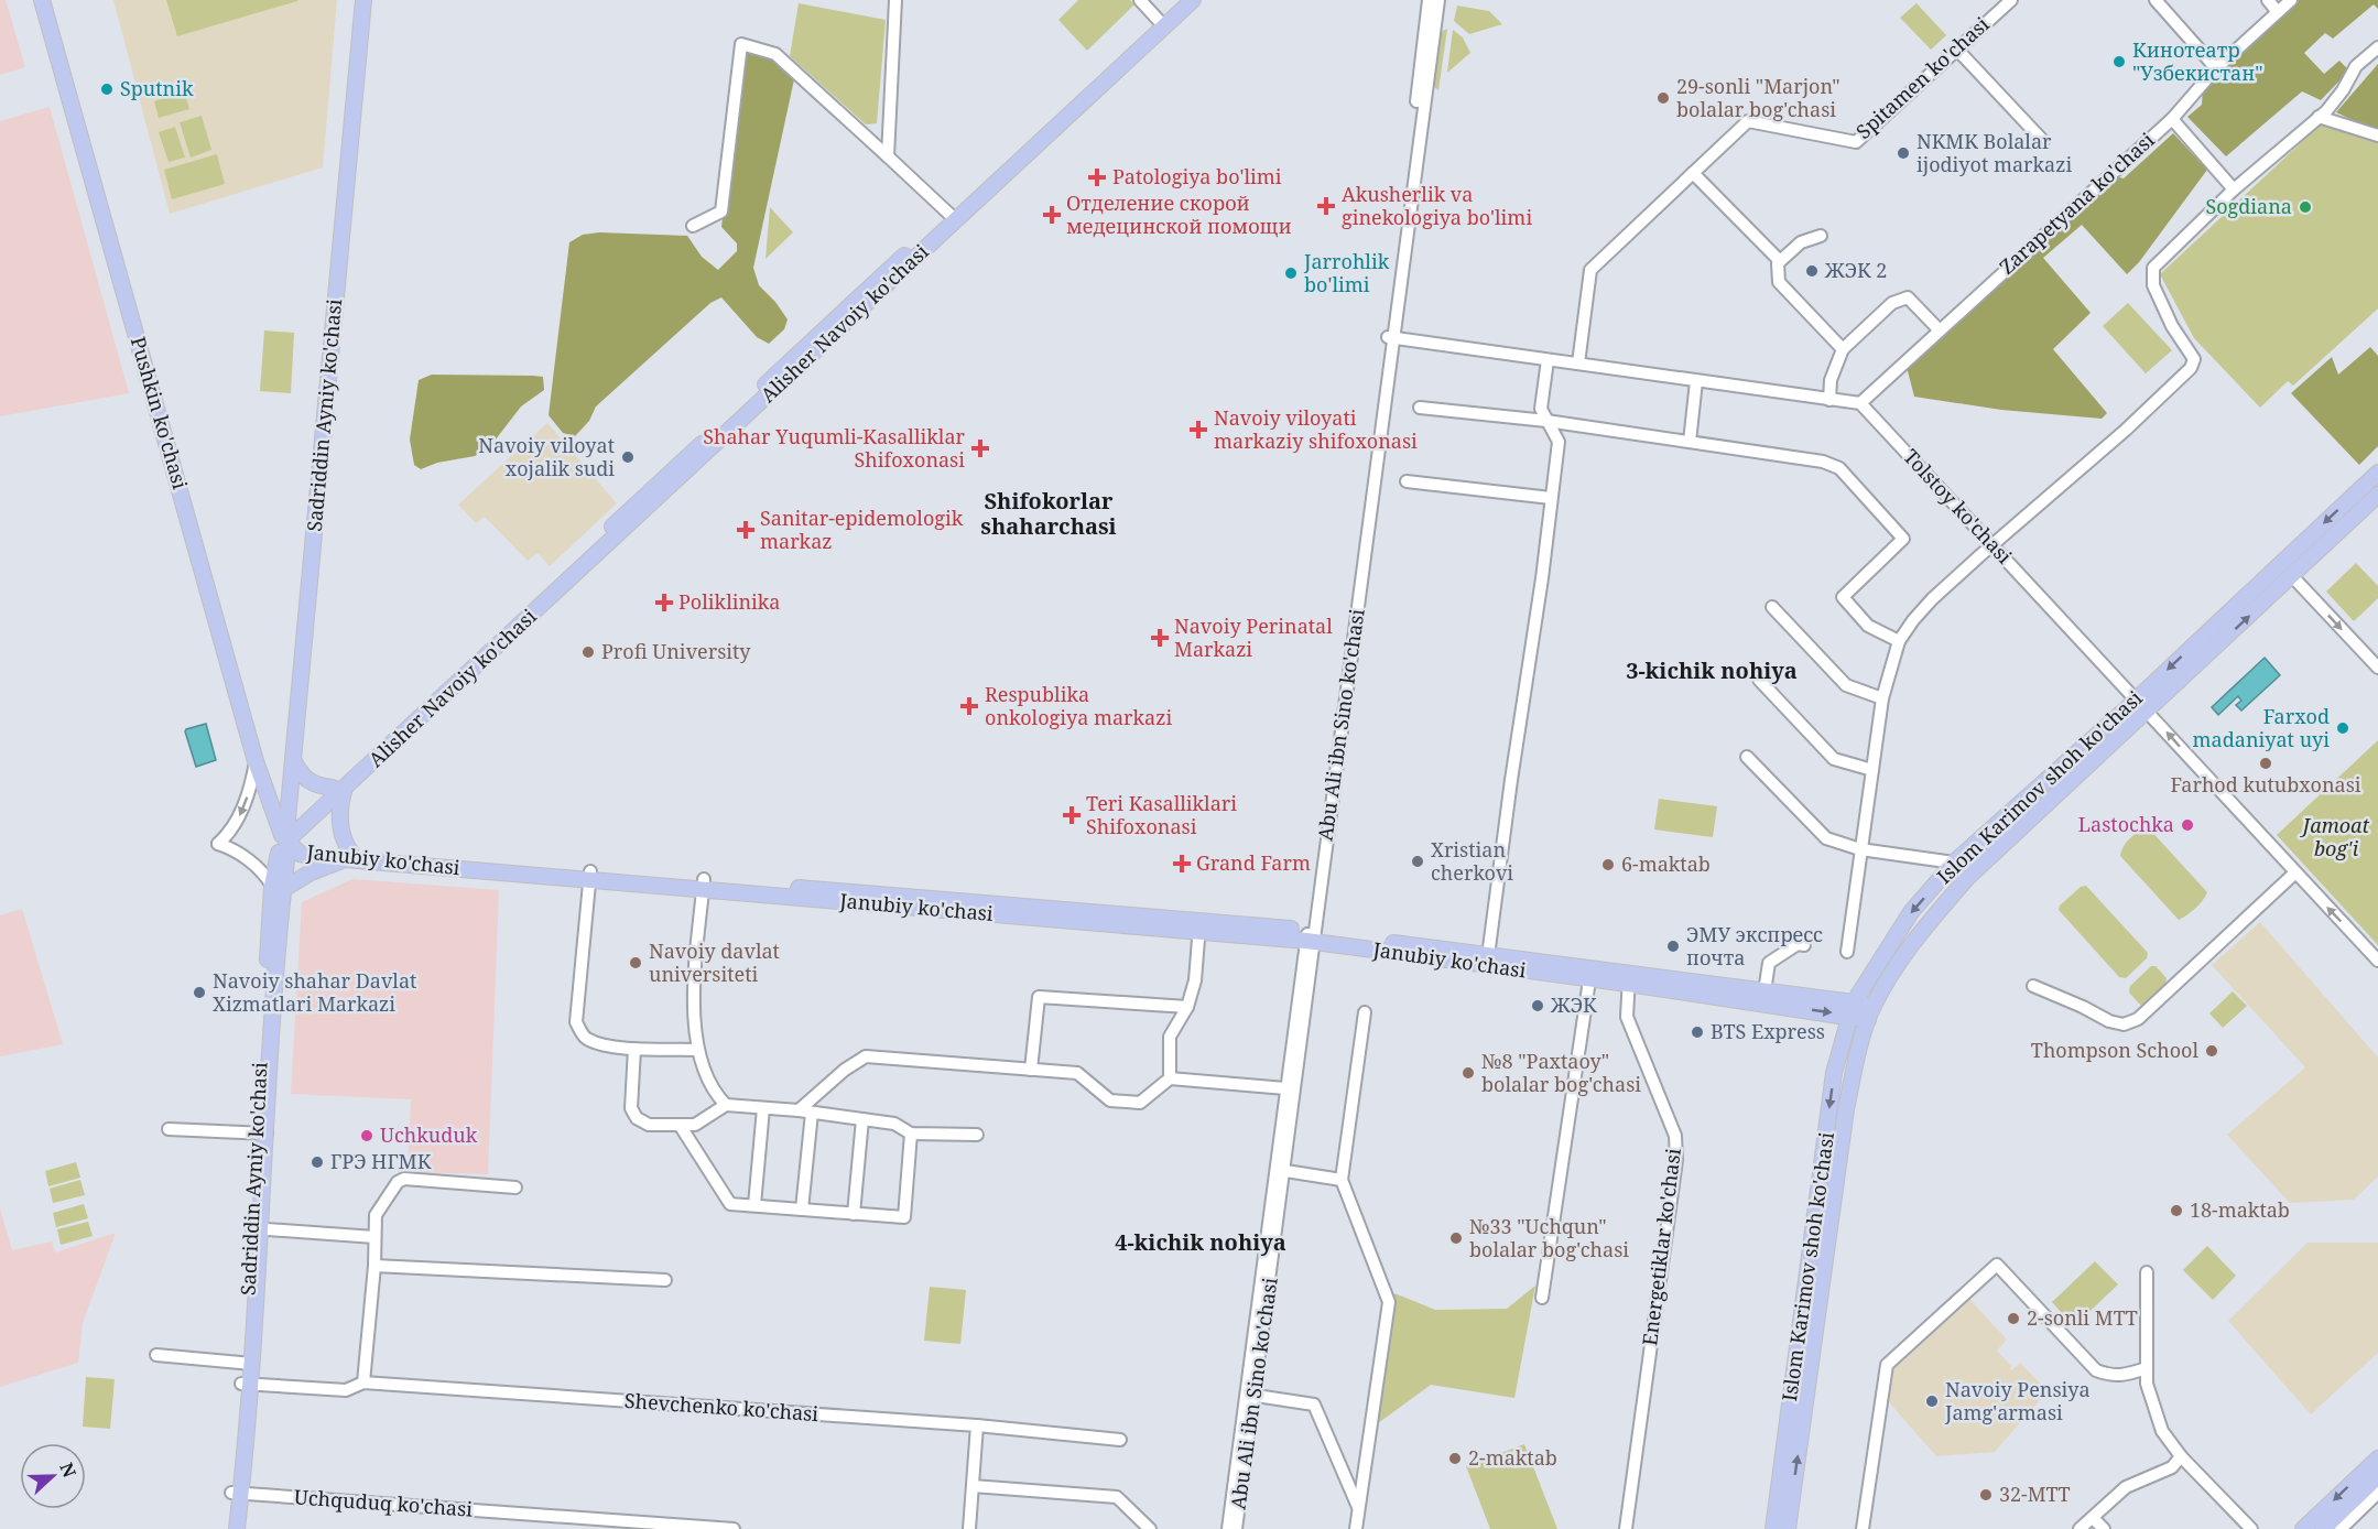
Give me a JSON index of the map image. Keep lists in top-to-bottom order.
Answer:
{
  "streets": {
    "main road": [
      "Alisher Navoiy ko'chasi",
      "Pushkin ko'chasi",
      "Sadriddin Ayniy ko'chasi",
      "Islom Karimov shoh ko'chasi",
      "Janubiy ko'chasi"
    ],
    "street": [
      "Spitamen ko'chasi",
      "Zarapetyana ko'chasi",
      "Tolstoy ko'chasi",
      "Abu Ali ibn Sino ko'chasi",
      "Energetiklar ko'chasi",
      "Shevchenko ko'chasi",
      "Uchquduq ko'chasi"
    ]
  },
  "crossings": [
    ["Zarapetyana ko'chasi", "Tolstoy ko'chasi"],
    ["Alisher Navoiy ko'chasi", "Pushkin ko'chasi"],
    ["Alisher Navoiy ko'chasi", "Sadriddin Ayniy ko'chasi"],
    ["Alisher Navoiy ko'chasi", "Janubiy ko'chasi"],
    ["Pushkin ko'chasi", "Sadriddin Ayniy ko'chasi"],
    ["Pushkin ko'chasi", "Janubiy ko'chasi"],
    ["Sadriddin Ayniy ko'chasi", "Janubiy ko'chasi"],
    ["Sadriddin Ayniy ko'chasi", "Shevchenko ko'chasi"],
    ["Sadriddin Ayniy ko'chasi", "Uchquduq ko'chasi"],
    ["Tolstoy ko'chasi", "Islom Karimov shoh ko'chasi"],
    ["Abu Ali ibn Sino ko'chasi", "Janubiy ko'chasi"],
    ["Islom Karimov shoh ko'chasi", "Janubiy ko'chasi"],
    ["Janubiy ko'chasi", "Energetiklar ko'chasi"]
  ],
  "one_way": ["Tolstoy ko'chasi"],
  "districts": ["Shifokorlar shaharchasi", "3-kichik nohiya", "4-kichik nohiya"],
  "parks": ["Jamoat bog'i"],
  "places": {
    "other": [
      "Кинотеатр \"Узбекистан\"",
      "Sputnik",
      "29-sonli \"Marjon\" bolalar bog'chasi",
      "NKMK Bolalar ijodiyot markazi",
      "Sogdiana",
      "ЖЭК 2",
      "Jarrohlik bo'limi",
      "Navoiy viloyat xojalik sudi",
      "Profi University",
      "Farxod madaniyat uyi",
      "Farhod kutubxonasi",
      "Lastochka",
      "Xristian cherkovi",
      "6-maktab",
      "ЭМУ экспресс почта",
      "Navoiy davlat universiteti",
      "Navoiy shahar Davlat Xizmatlari Markazi",
      "ЖЭК",
      "BTS Express",
      "Thompson School",
      "№8 \"Paxtaoy\" bolalar bog'chasi",
      "Uchkuduk",
      "ГРЭ НГМК",
      "18-maktab",
      "№33 \"Uchqun\" bolalar bog'chasi",
      "2-sonli MTT",
      "Navoiy Pensiya Jamg'armasi",
      "2-maktab",
      "32-MTT"
    ],
    "health": [
      "Patologiya bo'limi",
      "Akusherlik va ginekologiya bo'limi",
      "Отделение скорой медецинской помощи",
      "Navoiy viloyati markaziy shifoxonasi",
      "Shahar Yuqumli-Kasalliklar Shifoxonasi",
      "Sanitar-epidemologik markaz",
      "Poliklinika",
      "Navoiy Perinatal Markazi",
      "Respublika onkologiya markazi",
      "Teri Kasalliklari Shifoxonasi",
      "Grand Farm"
    ]
  },
  "north": "right"
}
